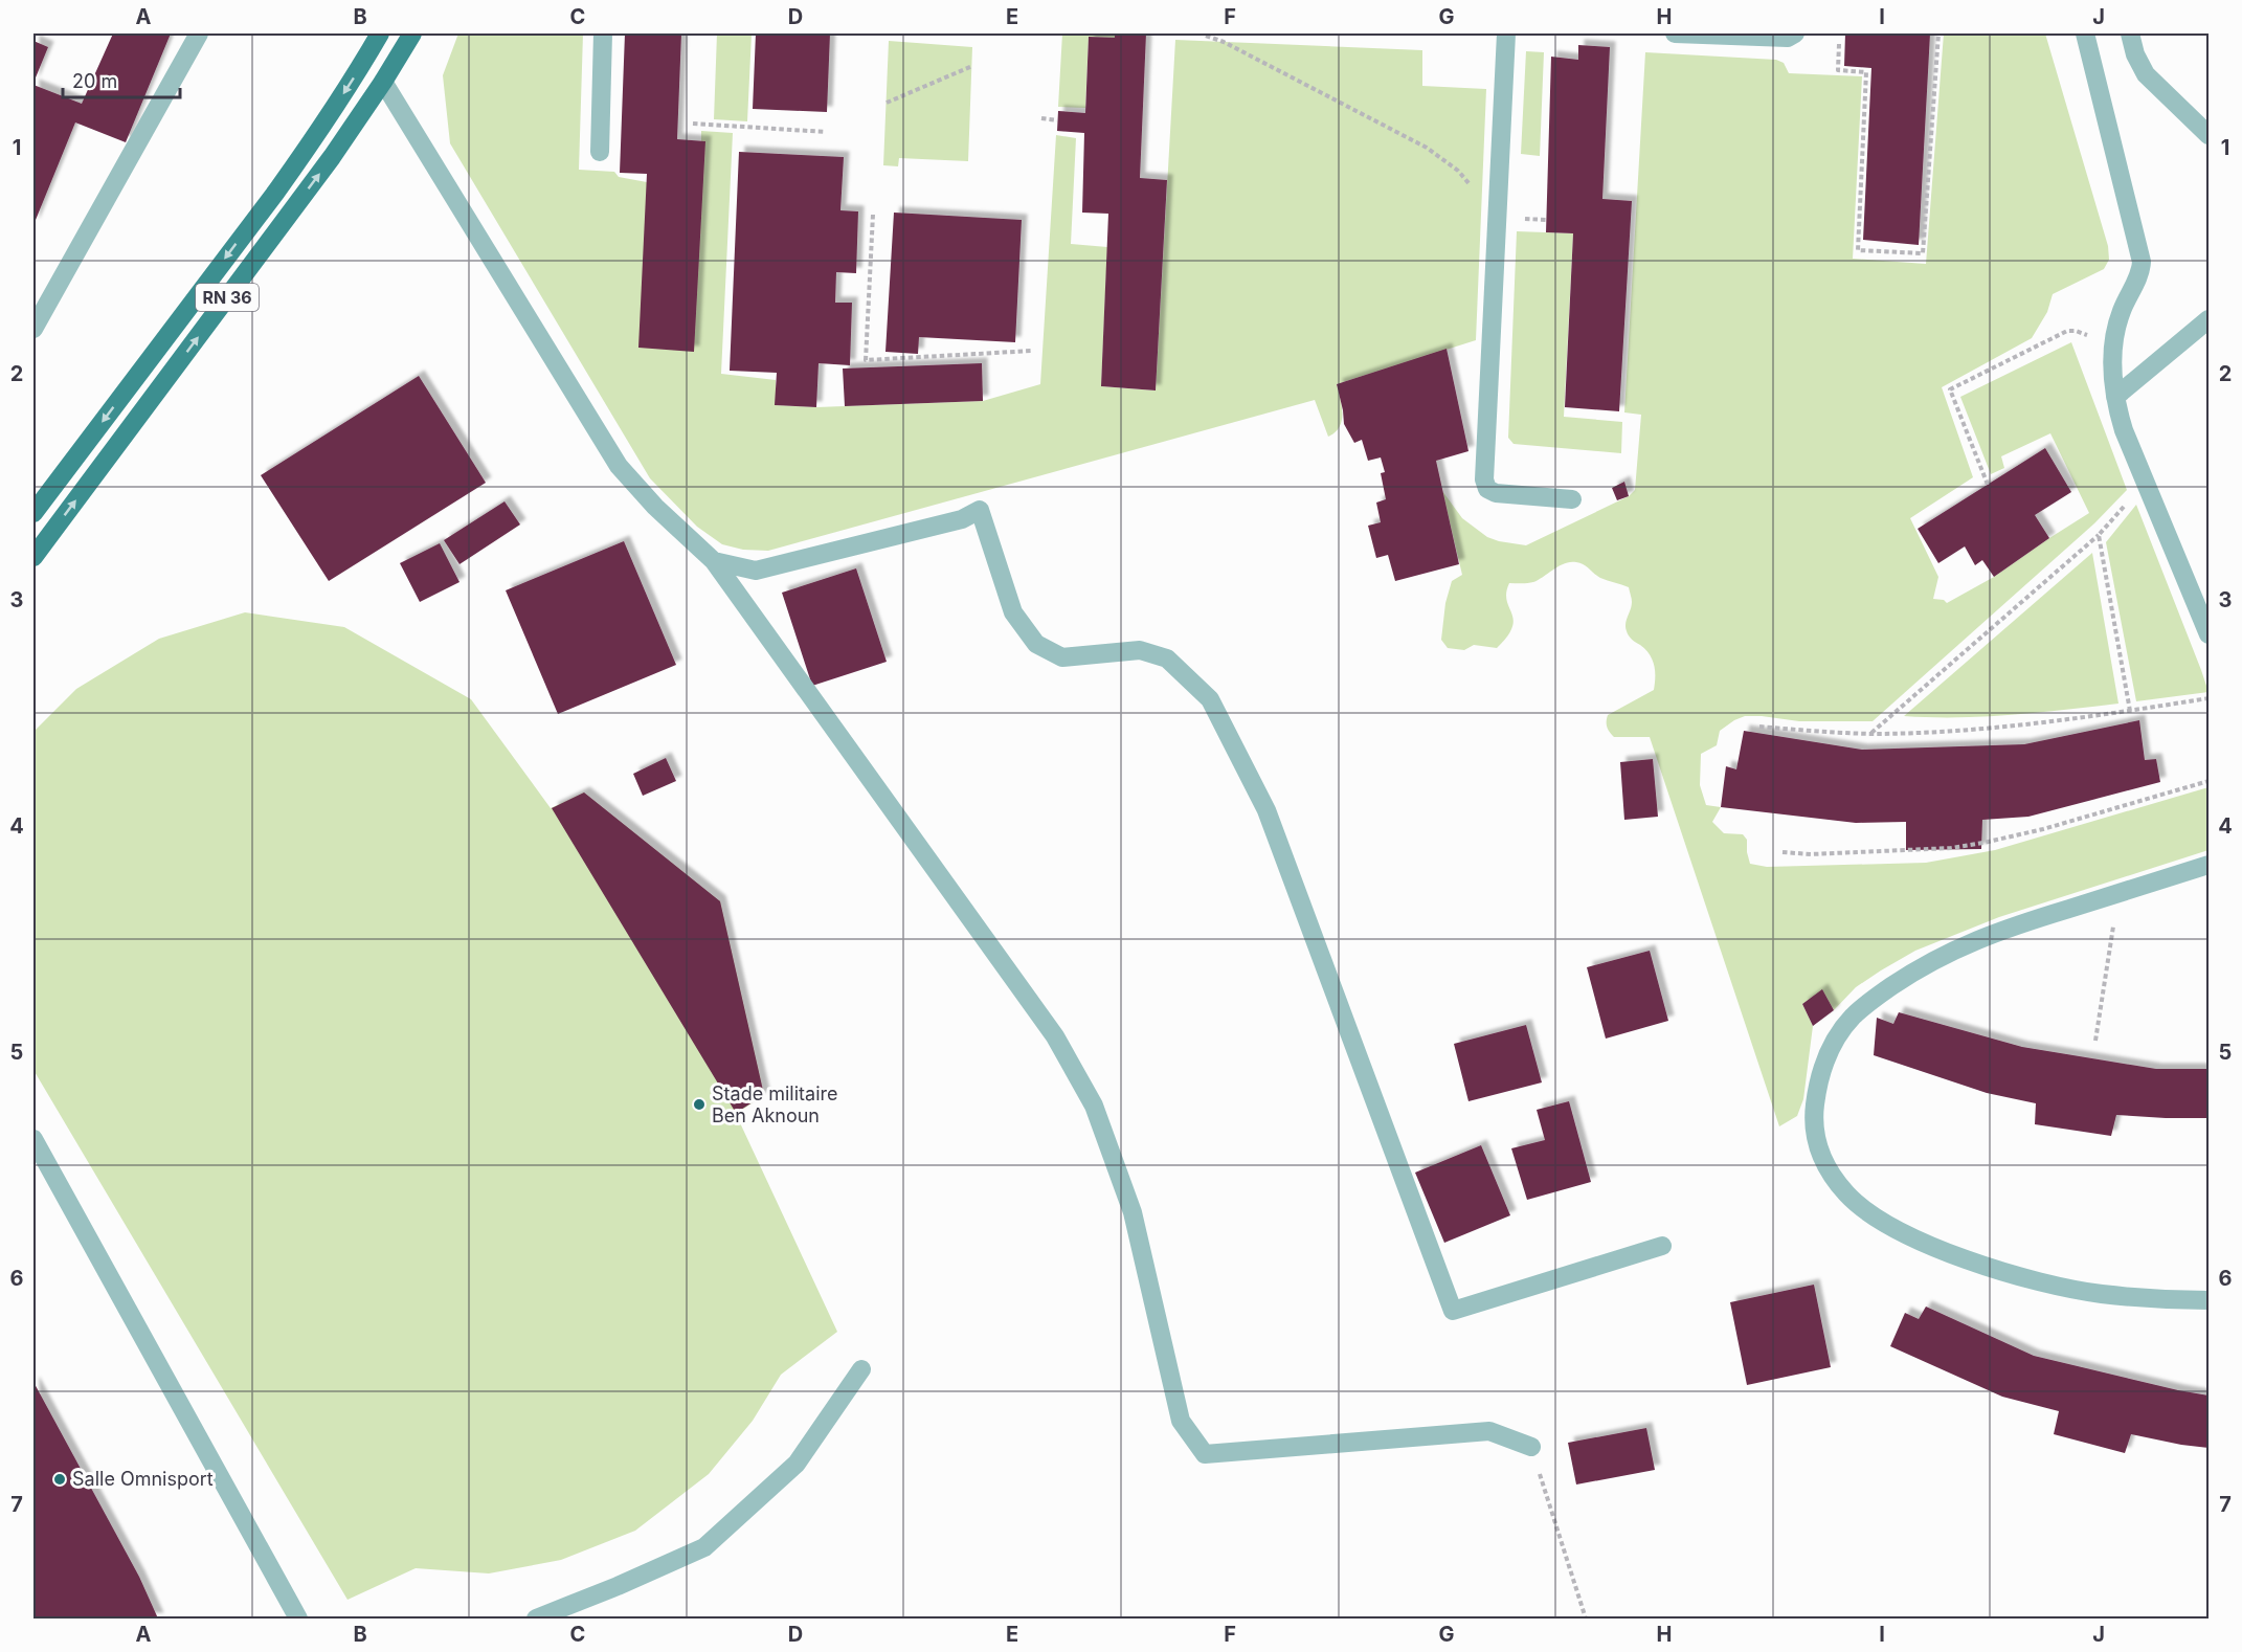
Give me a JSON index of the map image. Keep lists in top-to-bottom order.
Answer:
{
  "streets": {
    "main road": ["RN 36"]
  },
  "places": ["Stade militaire Ben Aknoun", "Salle Omnisport"],
  "scale_bar": "20 m",
  "grid": {
    "columns": [
      "A",
      "B",
      "C",
      "D",
      "E",
      "F",
      "G",
      "H",
      "I",
      "J"
    ],
    "rows": [
      "1",
      "2",
      "3",
      "4",
      "5",
      "6",
      "7"
    ]
  }
}
